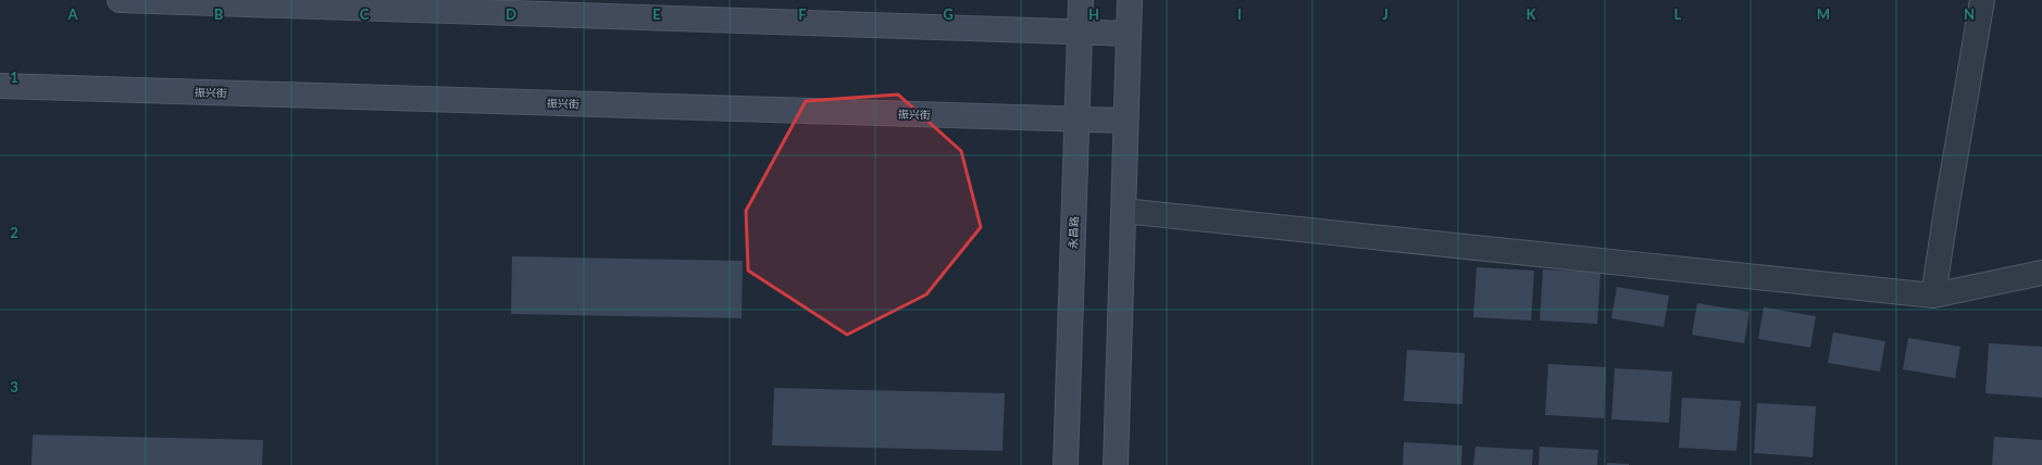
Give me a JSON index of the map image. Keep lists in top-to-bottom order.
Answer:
{
  "streets": {
    "street": ["振兴街", "永昌路"]
  },
  "crossings": [
    ["振兴街", "永昌路"]
  ],
  "grid": {
    "columns": [
      "A",
      "B",
      "C",
      "D",
      "E",
      "F",
      "G",
      "H",
      "I",
      "J",
      "K",
      "L",
      "M",
      "N"
    ],
    "rows": ["1", "2", "3"]
  }
}
